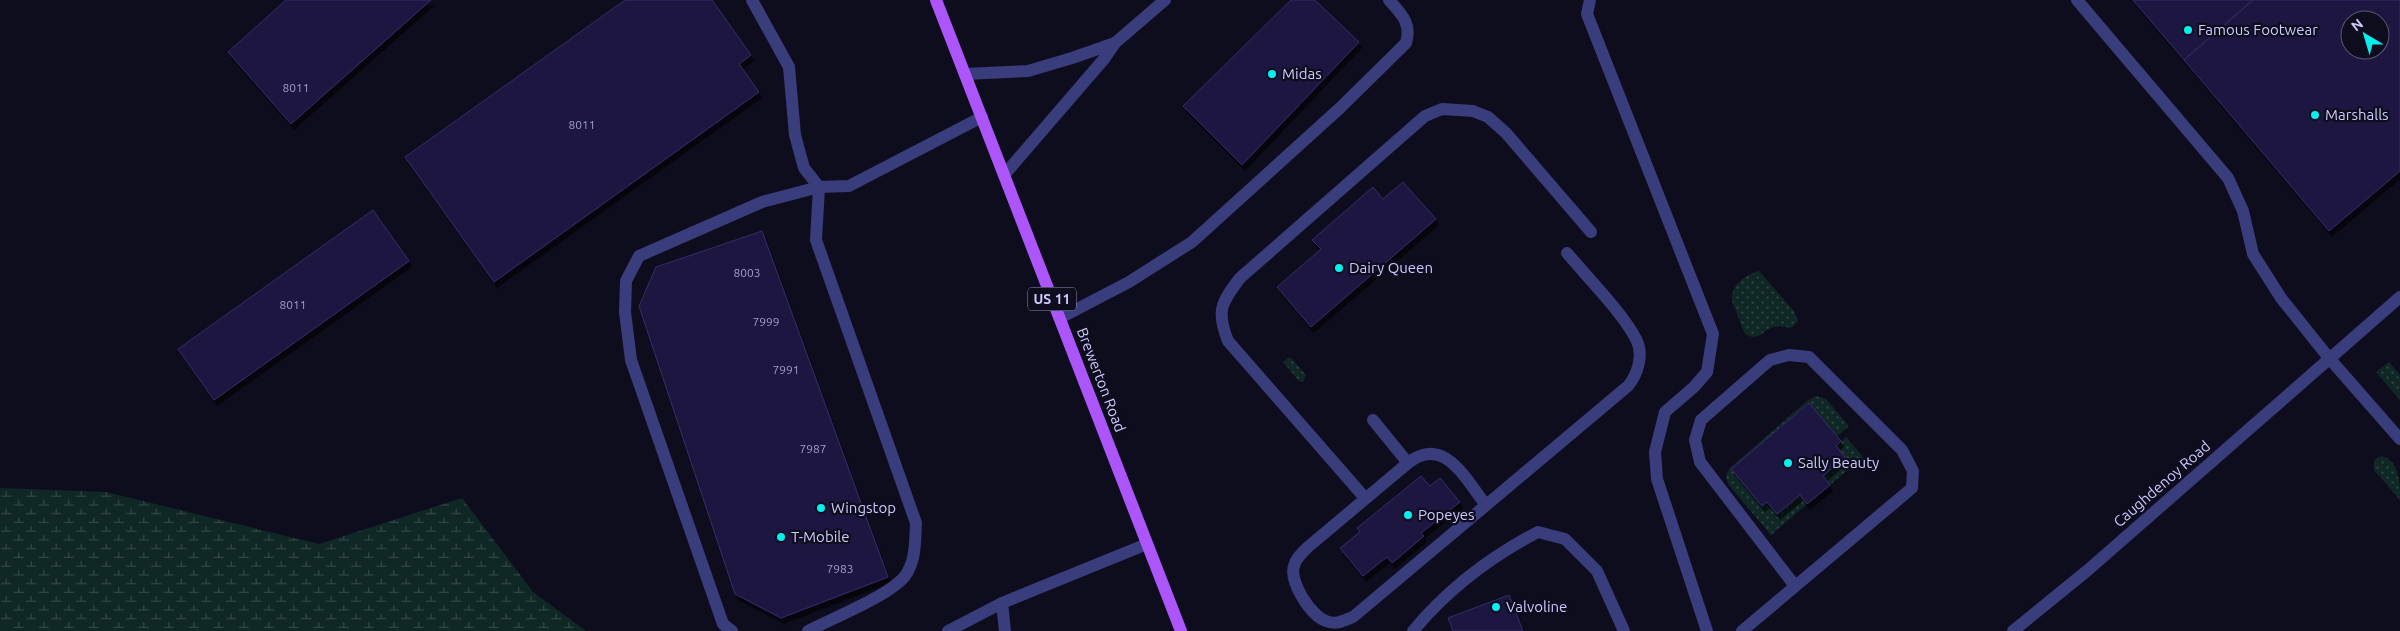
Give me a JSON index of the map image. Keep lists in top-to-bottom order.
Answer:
{
  "streets": {
    "main road": ["US 11", "Brewerton Road"],
    "street": ["Caughdenoy Road"]
  },
  "places": [
    "Famous Footwear",
    "Midas",
    "Marshalls",
    "Dairy Queen",
    "Sally Beauty",
    "Wingstop",
    "Popeyes",
    "T-Mobile",
    "Valvoline"
  ],
  "house_numbers": [
    "8011",
    "8011",
    "8003",
    "8011",
    "7999",
    "7991",
    "7987",
    "7983"
  ],
  "north": "top left"
}
